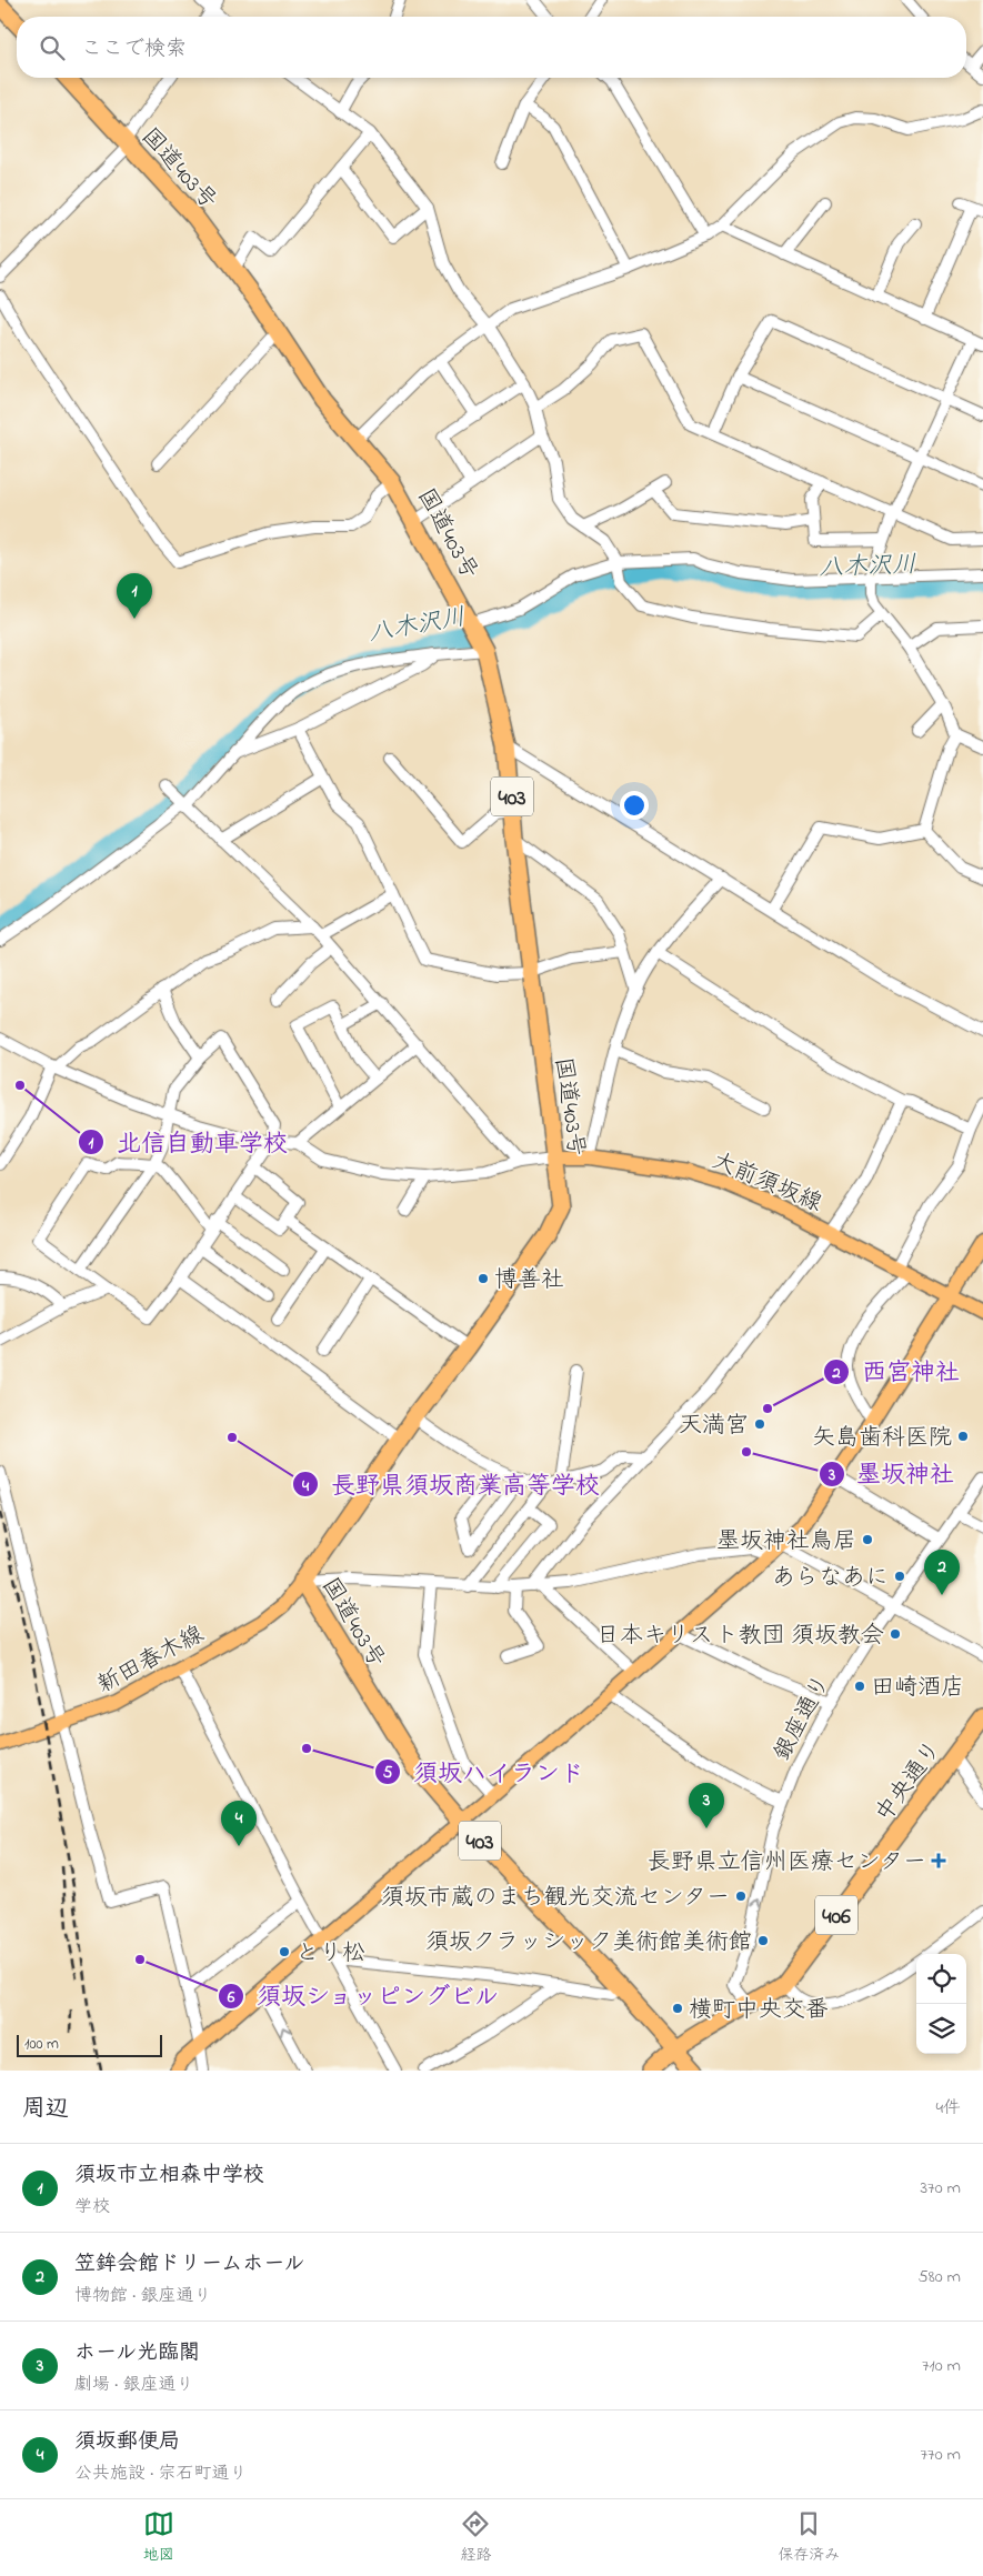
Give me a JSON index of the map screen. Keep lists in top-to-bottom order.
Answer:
{
  "streets": {
    "highway": [
      "国道403号",
      "403",
      "中央通り",
      "406"
    ],
    "main road": ["大前須坂線", "新田春木線"],
    "street": ["銀座通り"]
  },
  "crossings": [
    ["国道403号", "大前須坂線"],
    ["国道403号", "新田春木線"],
    ["国道403号", "中央通り"],
    ["銀座通り", "中央通り"]
  ],
  "water": ["八木沢川"],
  "places": {
    "other": [
      "北信自動車学校",
      "博善社",
      "西宮神社",
      "天満宮",
      "矢島歯科医院",
      "長野県須坂商業高等学校",
      "墨坂神社",
      "墨坂神社鳥居",
      "あらなあに",
      "日本キリスト教団 須坂教会",
      "田崎酒店",
      "須坂ハイランド",
      "須坂市蔵のまち観光交流センター",
      "須坂クラッシック美術館美術館",
      "とり松",
      "須坂ショッピングビル",
      "横町中央交番"
    ],
    "health": ["長野県立信州医療センター"]
  },
  "scale_bar": "100 m",
  "page": {
    "search": "ここで検索",
    "pins": [
      "1",
      "2",
      "3",
      "4"
    ],
    "scale": "100 m",
    "heading": ["周辺", "4件"],
    "list": [
      {
        "mark": "1",
        "name": "須坂市立相森中学校",
        "note": "学校",
        "value": "370 m"
      },
      {
        "mark": "2",
        "name": "笠鉾会館ドリームホール",
        "note": "博物館 · 銀座通り",
        "value": "580 m"
      },
      {
        "mark": "3",
        "name": "ホール光臨閣",
        "note": "劇場 · 銀座通り",
        "value": "710 m"
      },
      {
        "mark": "4",
        "name": "須坂郵便局",
        "note": "公共施設 · 宗石町通り",
        "value": "770 m"
      }
    ],
    "nav": ["地図", "経路", "保存済み"]
  }
}
